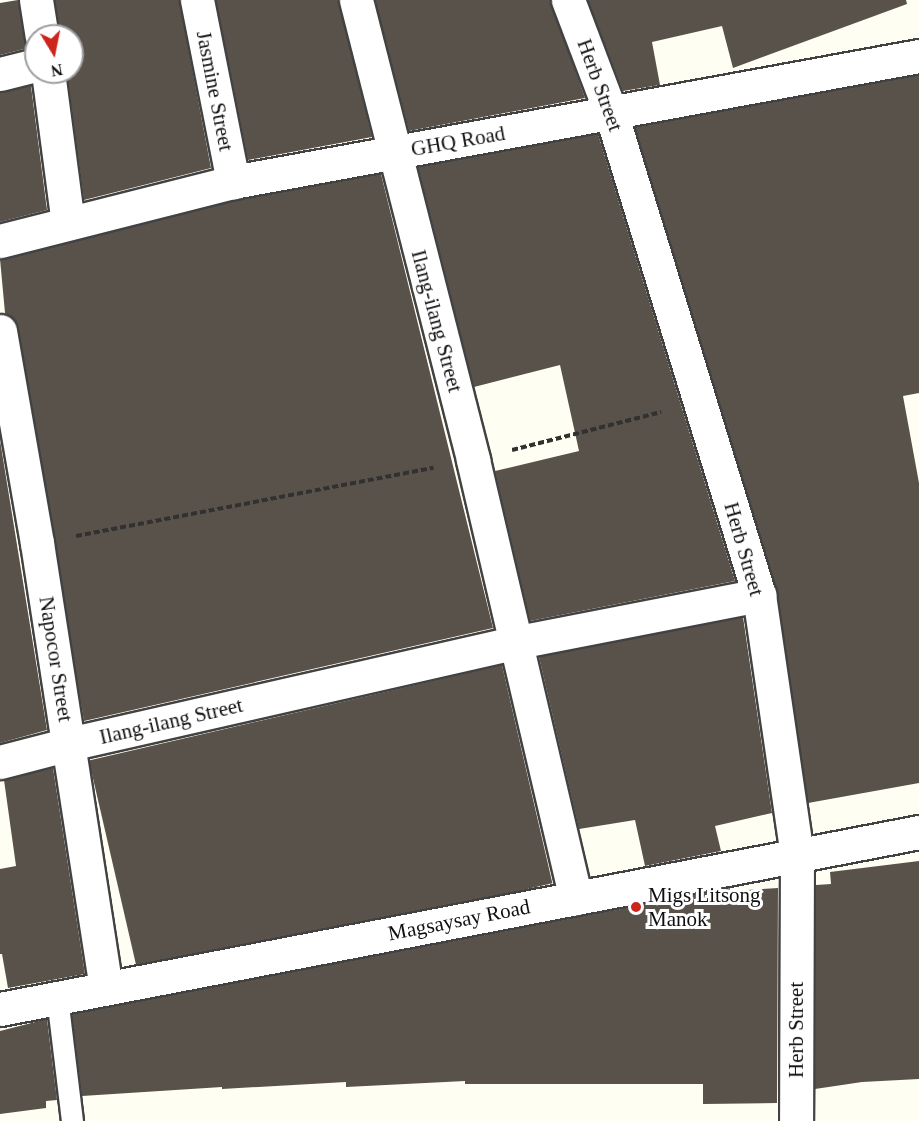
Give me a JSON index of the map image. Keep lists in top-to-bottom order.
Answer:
{
  "streets": {
    "street": [
      "Herb Street",
      "Jasmine Street",
      "GHQ Road",
      "Ilang-ilang Street",
      "Napocor Street",
      "Magsaysay Road"
    ]
  },
  "crossings": [
    ["Herb Street", "GHQ Road"],
    ["Herb Street", "Ilang-ilang Street"],
    ["Herb Street", "Magsaysay Road"],
    ["Jasmine Street", "GHQ Road"],
    ["GHQ Road", "Ilang-ilang Street"],
    ["Ilang-ilang Street", "Napocor Street"],
    ["Ilang-ilang Street", "Magsaysay Road"],
    ["Napocor Street", "Magsaysay Road"]
  ],
  "places": ["Migs Litsong Manok"],
  "north": "bottom"
}
